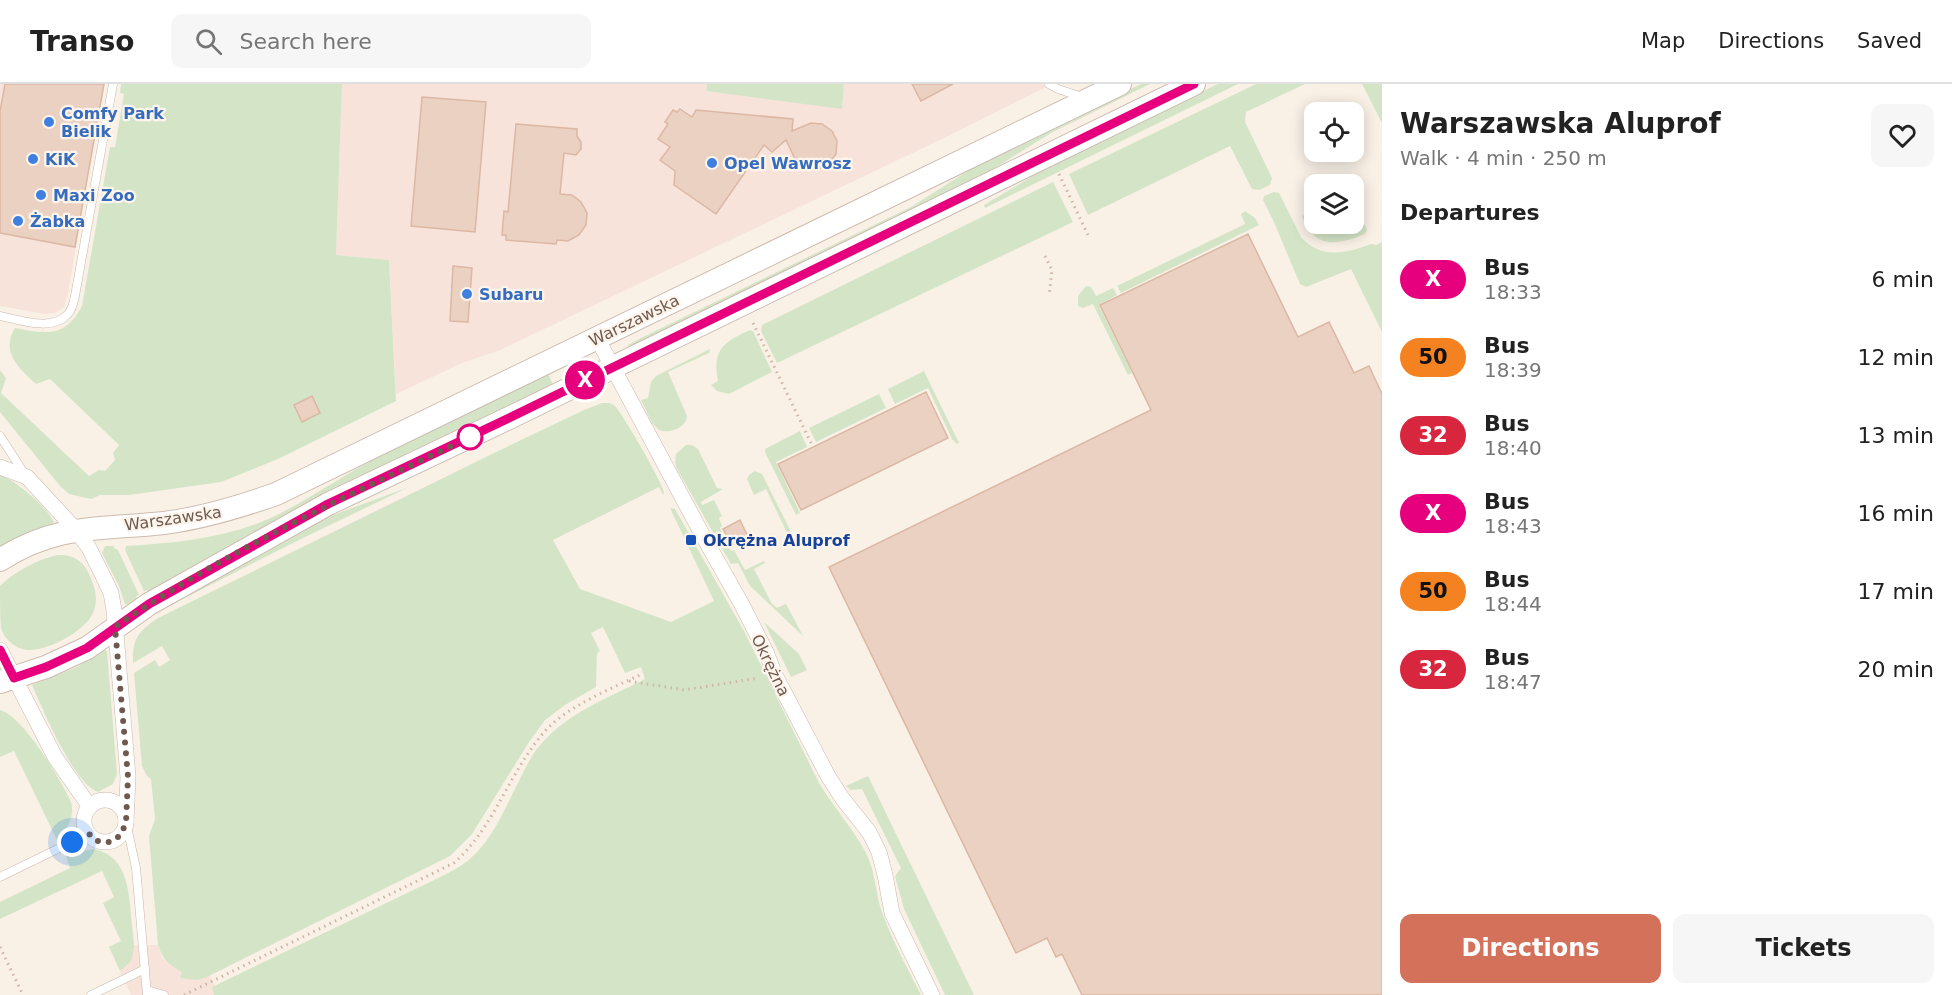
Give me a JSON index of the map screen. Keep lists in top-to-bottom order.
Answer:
{
  "streets": {
    "main road": ["Warszawska"],
    "street": ["Okrężna"]
  },
  "crossings": [
    ["Warszawska", "Okrężna"]
  ],
  "places": {
    "other": [
      "Comfy Park Bielik",
      "KiK",
      "Opel Wawrosz",
      "Maxi Zoo",
      "Żabka",
      "Subaru"
    ],
    "transit": ["Okrężna Aluprof"]
  },
  "lines": ["bus line X"],
  "page": {
    "header": "Transo",
    "search": "Search here",
    "nav": ["Map", "Directions", "Saved"],
    "on_map": "X",
    "heading": [
      ["Warszawska Aluprof", "Walk · 4 min · 250 m"],
      "Departures"
    ],
    "list": [
      {
        "mark": "X",
        "name": "Bus",
        "note": "18:33",
        "value": "6 min"
      },
      {
        "mark": "50",
        "name": "Bus",
        "note": "18:39",
        "value": "12 min"
      },
      {
        "mark": "32",
        "name": "Bus",
        "note": "18:40",
        "value": "13 min"
      },
      {
        "mark": "X",
        "name": "Bus",
        "note": "18:43",
        "value": "16 min"
      },
      {
        "mark": "50",
        "name": "Bus",
        "note": "18:44",
        "value": "17 min"
      },
      {
        "mark": "32",
        "name": "Bus",
        "note": "18:47",
        "value": "20 min"
      }
    ],
    "buttons": ["Directions", "Tickets"]
  }
}
